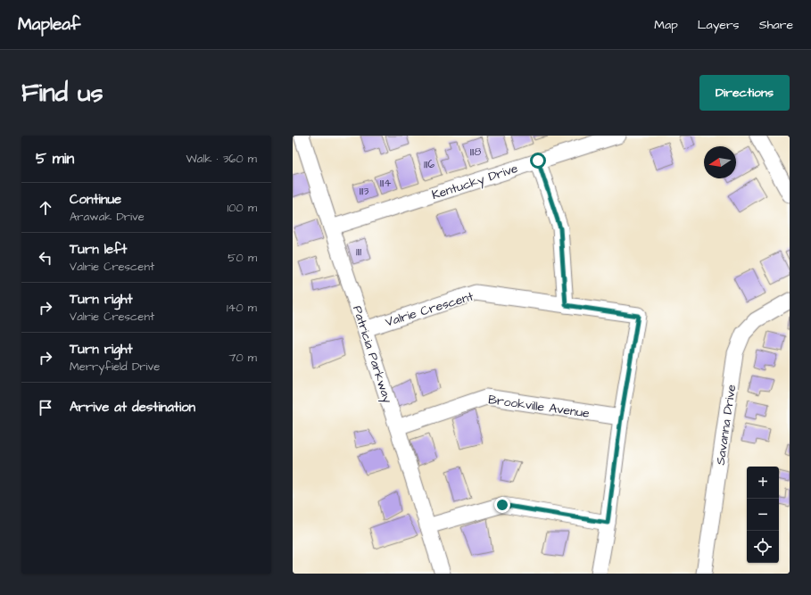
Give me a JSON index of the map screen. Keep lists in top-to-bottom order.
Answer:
{
  "streets": {
    "street": [
      "Kentucky Drive",
      "Valrie Crescent",
      "Patricia Parkway",
      "Brookville Avenue",
      "Savanna Drive"
    ]
  },
  "crossings": [
    ["Kentucky Drive", "Patricia Parkway"],
    ["Valrie Crescent", "Patricia Parkway"],
    ["Valrie Crescent", "Brookville Avenue"],
    ["Patricia Parkway", "Brookville Avenue"]
  ],
  "house_numbers": [
    "1118",
    "1116",
    "1114",
    "1113",
    "1111"
  ],
  "north": "left",
  "page": {
    "header": "Mapleaf",
    "nav": ["Map", "Layers", "Share"],
    "buttons": "Directions",
    "title": "Find us",
    "heading": ["5 min", "Walk · 360 m"],
    "list": [
      ["Continue", "Arawak Drive", "100 m"],
      ["Turn left", "Valrie Crescent", "50 m"],
      ["Turn right", "Valrie Crescent", "140 m"],
      ["Turn right", "Merryfield Drive", "70 m"],
      "Arrive at destination"
    ],
    "map_buttons": ["+", "−"]
  }
}
